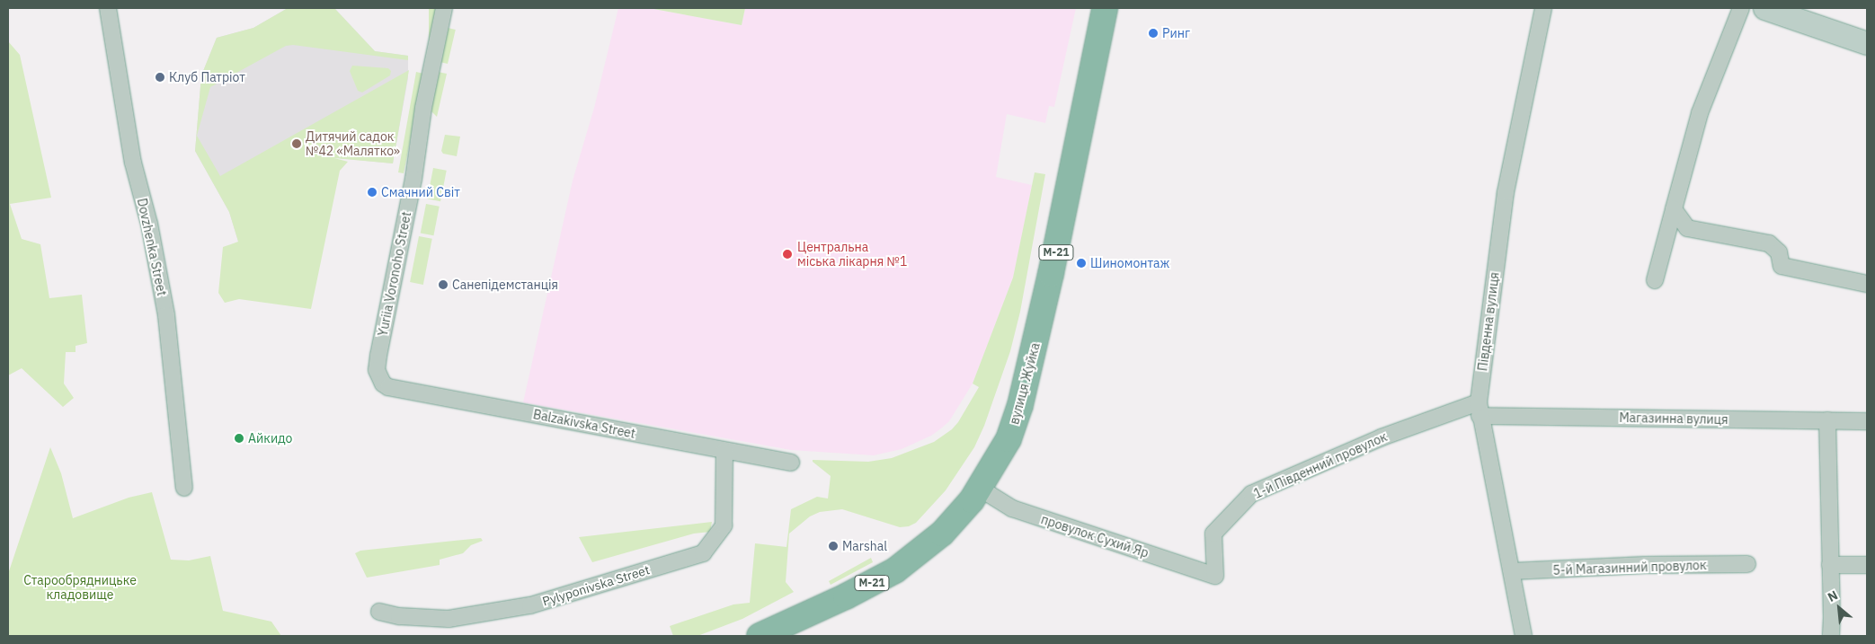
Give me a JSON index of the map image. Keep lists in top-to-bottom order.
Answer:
{
  "streets": {
    "highway": ["М-21", "вулиця Жуйка"],
    "street": [
      "Dovzhenka Street",
      "Yuriia Voronoho Street",
      "Південна вулиця",
      "Магазинна вулиця",
      "Balzakivska Street",
      "1-й Південний провулок",
      "провулок Сухий Яр",
      "5-й Магазинний провулок",
      "Pylyponivska Street"
    ]
  },
  "crossings": [
    ["Yuriia Voronoho Street", "Balzakivska Street"],
    ["Південна вулиця", "Магазинна вулиця"],
    ["Південна вулиця", "1-й Південний провулок"],
    ["Південна вулиця", "5-й Магазинний провулок"],
    ["вулиця Жуйка", "провулок Сухий Яр"],
    ["Магазинна вулиця", "1-й Південний провулок"],
    ["Balzakivska Street", "Pylyponivska Street"],
    ["1-й Південний провулок", "провулок Сухий Яр"]
  ],
  "parks": ["Старообрядницьке кладовище"],
  "places": [
    "Ринг",
    "Клуб Патріот",
    "Дитячий садок №42 «Малятко»",
    "Смачний Світ",
    "Центральна міська лікарня №1",
    "Шиномонтаж",
    "Санепідемстанція",
    "Айкидо",
    "Marshal"
  ],
  "north": "top left"
}
